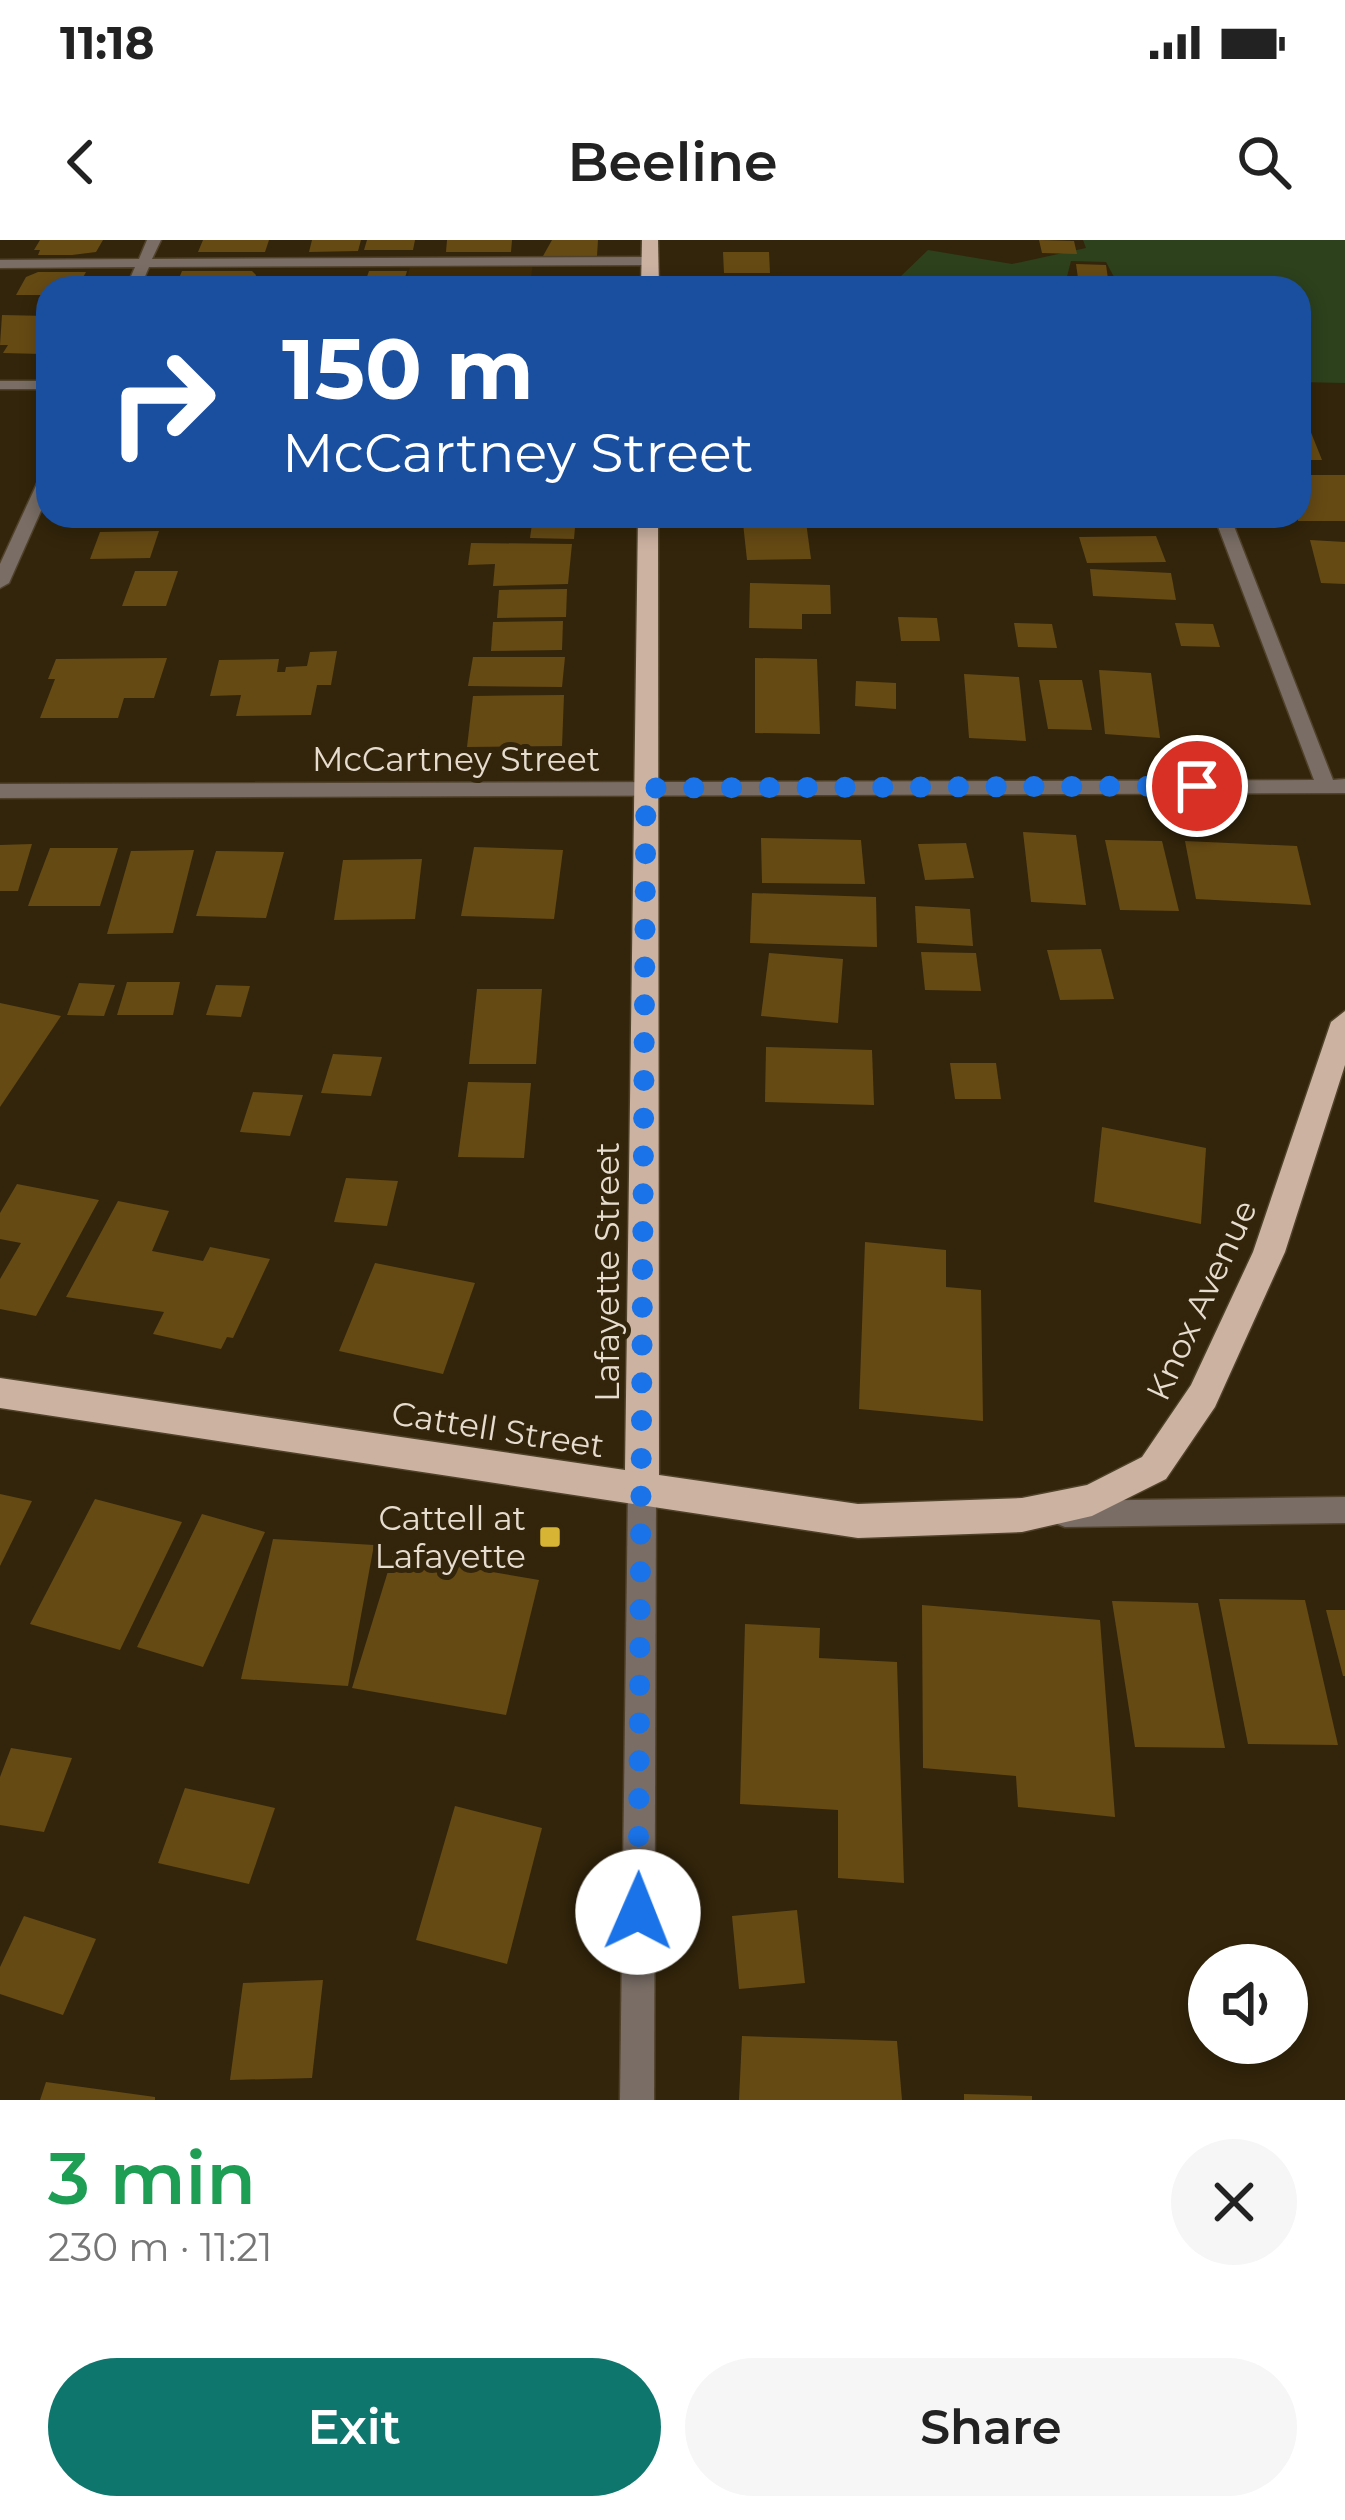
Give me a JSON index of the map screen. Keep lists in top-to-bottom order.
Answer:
{
  "streets": {
    "main road": ["Lafayette Street", "Knox Avenue", "Cattell Street"],
    "street": ["McCartney Street"]
  },
  "crossings": [
    ["McCartney Street", "Lafayette Street"],
    ["Lafayette Street", "Cattell Street"],
    ["Knox Avenue", "Cattell Street"]
  ],
  "places": {
    "transit": ["Cattell at Lafayette"]
  },
  "page": {
    "status": "11:18",
    "header": "Beeline",
    "turn": ["150 m", "McCartney Street"],
    "heading": ["3 min", "230 m · 11:21"],
    "buttons": ["Exit", "Share"]
  }
}
